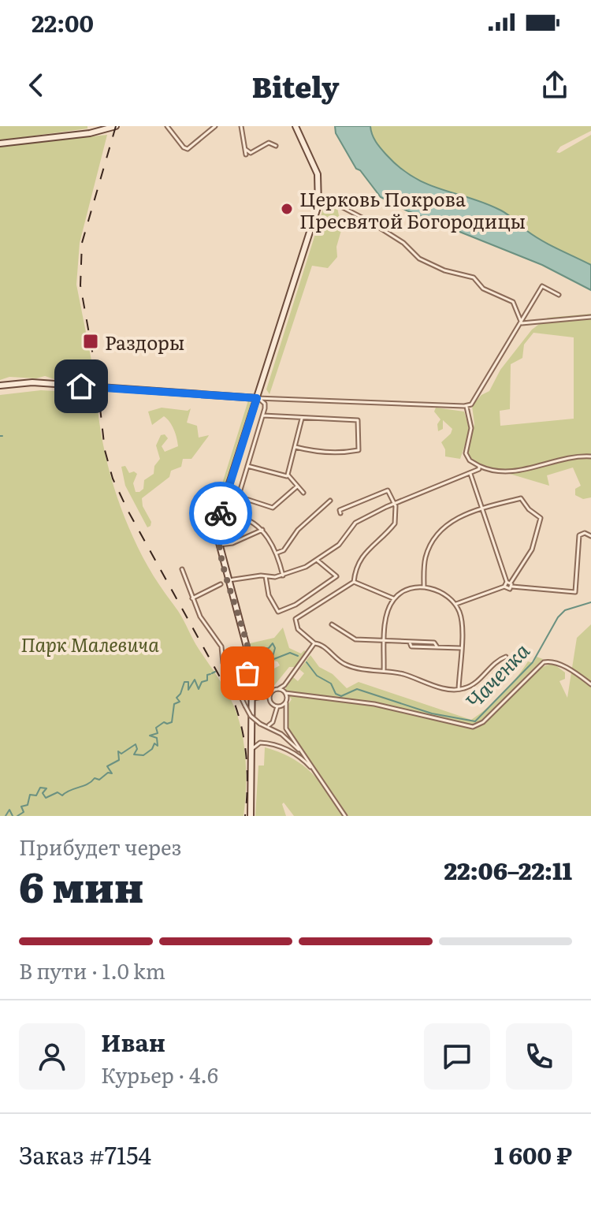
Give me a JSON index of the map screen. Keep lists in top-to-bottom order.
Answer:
{
  "water": ["Чаченка"],
  "parks": ["Парк Малевича"],
  "places": {
    "other": ["Церковь Покрова Пресвятой Богородицы"],
    "transit": ["Раздоры"]
  },
  "page": {
    "status": "22:00",
    "header": "Bitely",
    "heading": ["6 мин", "Прибудет через", "22:06–22:11"],
    "panel": [
      "Иван",
      "Курьер · 4.6",
      "Заказ #7154",
      "1 600 ₽"
    ],
    "bar": "В пути · 1.0 km"
  }
}
